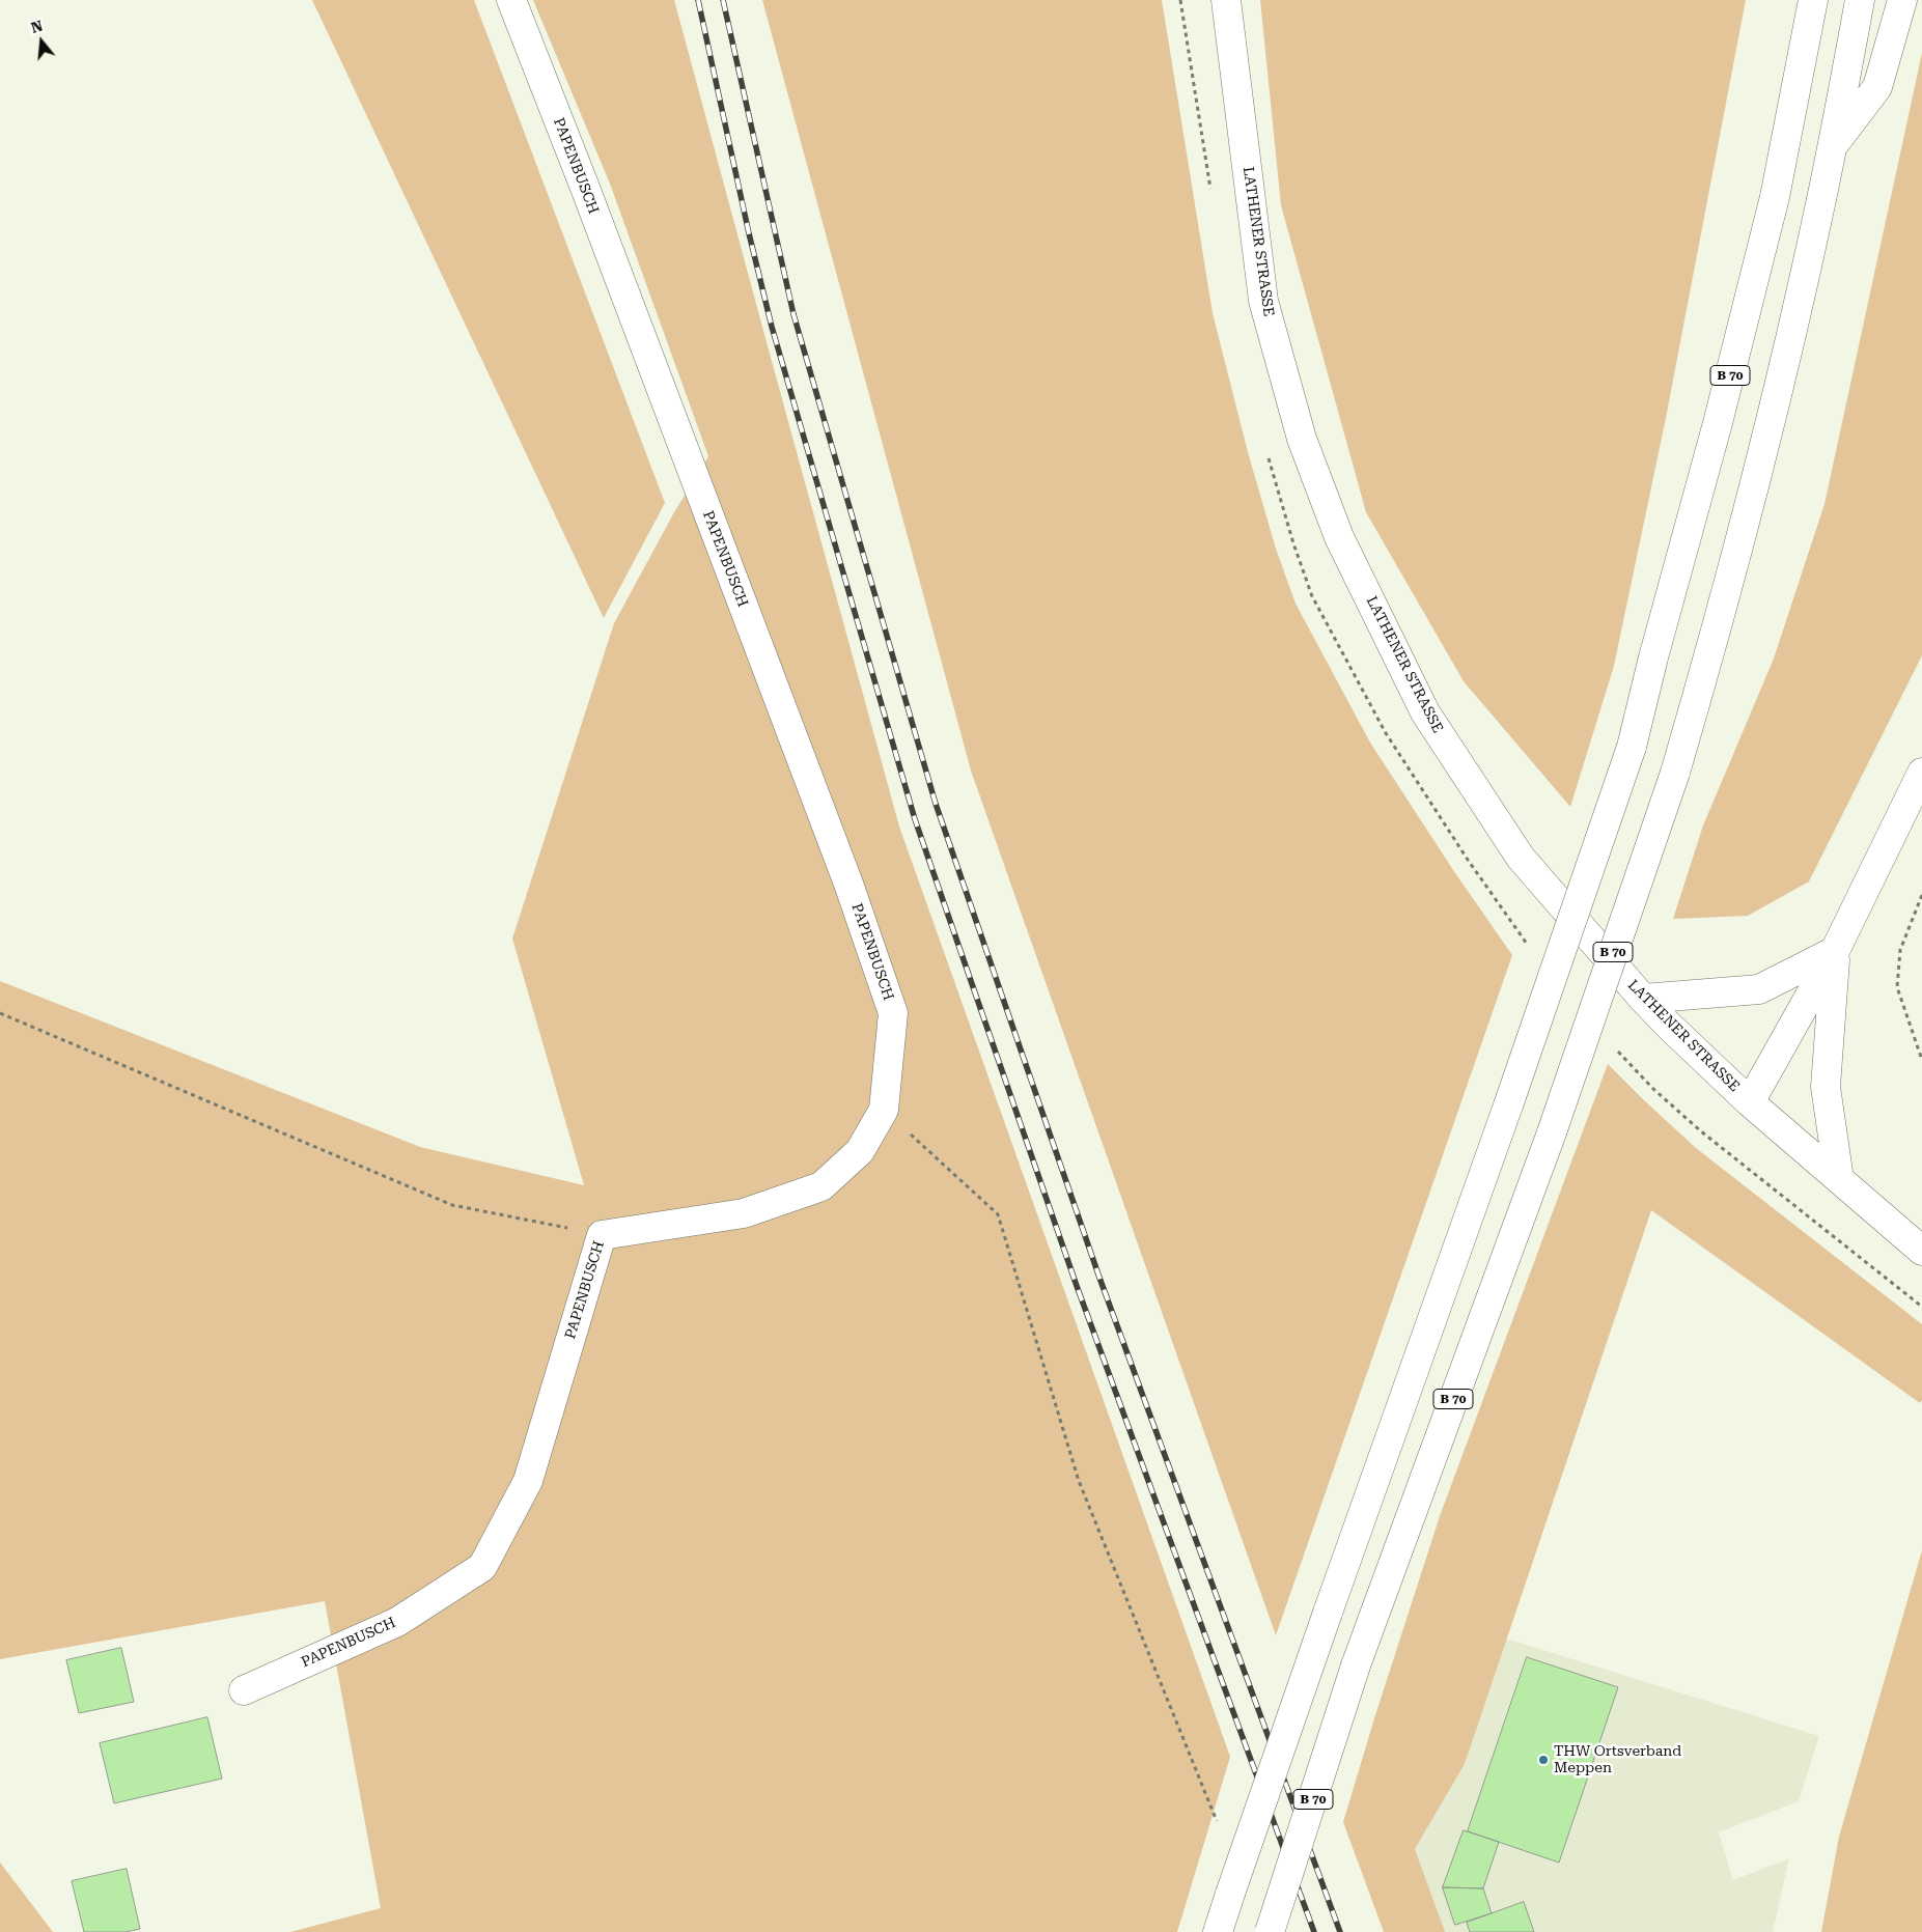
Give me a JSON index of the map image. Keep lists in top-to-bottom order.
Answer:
{
  "streets": {
    "main road": ["PAPENBUSCH", "LATHENER STRASSE", "B 70"]
  },
  "places": ["THW Ortsverband Meppen"],
  "north": "top"
}
